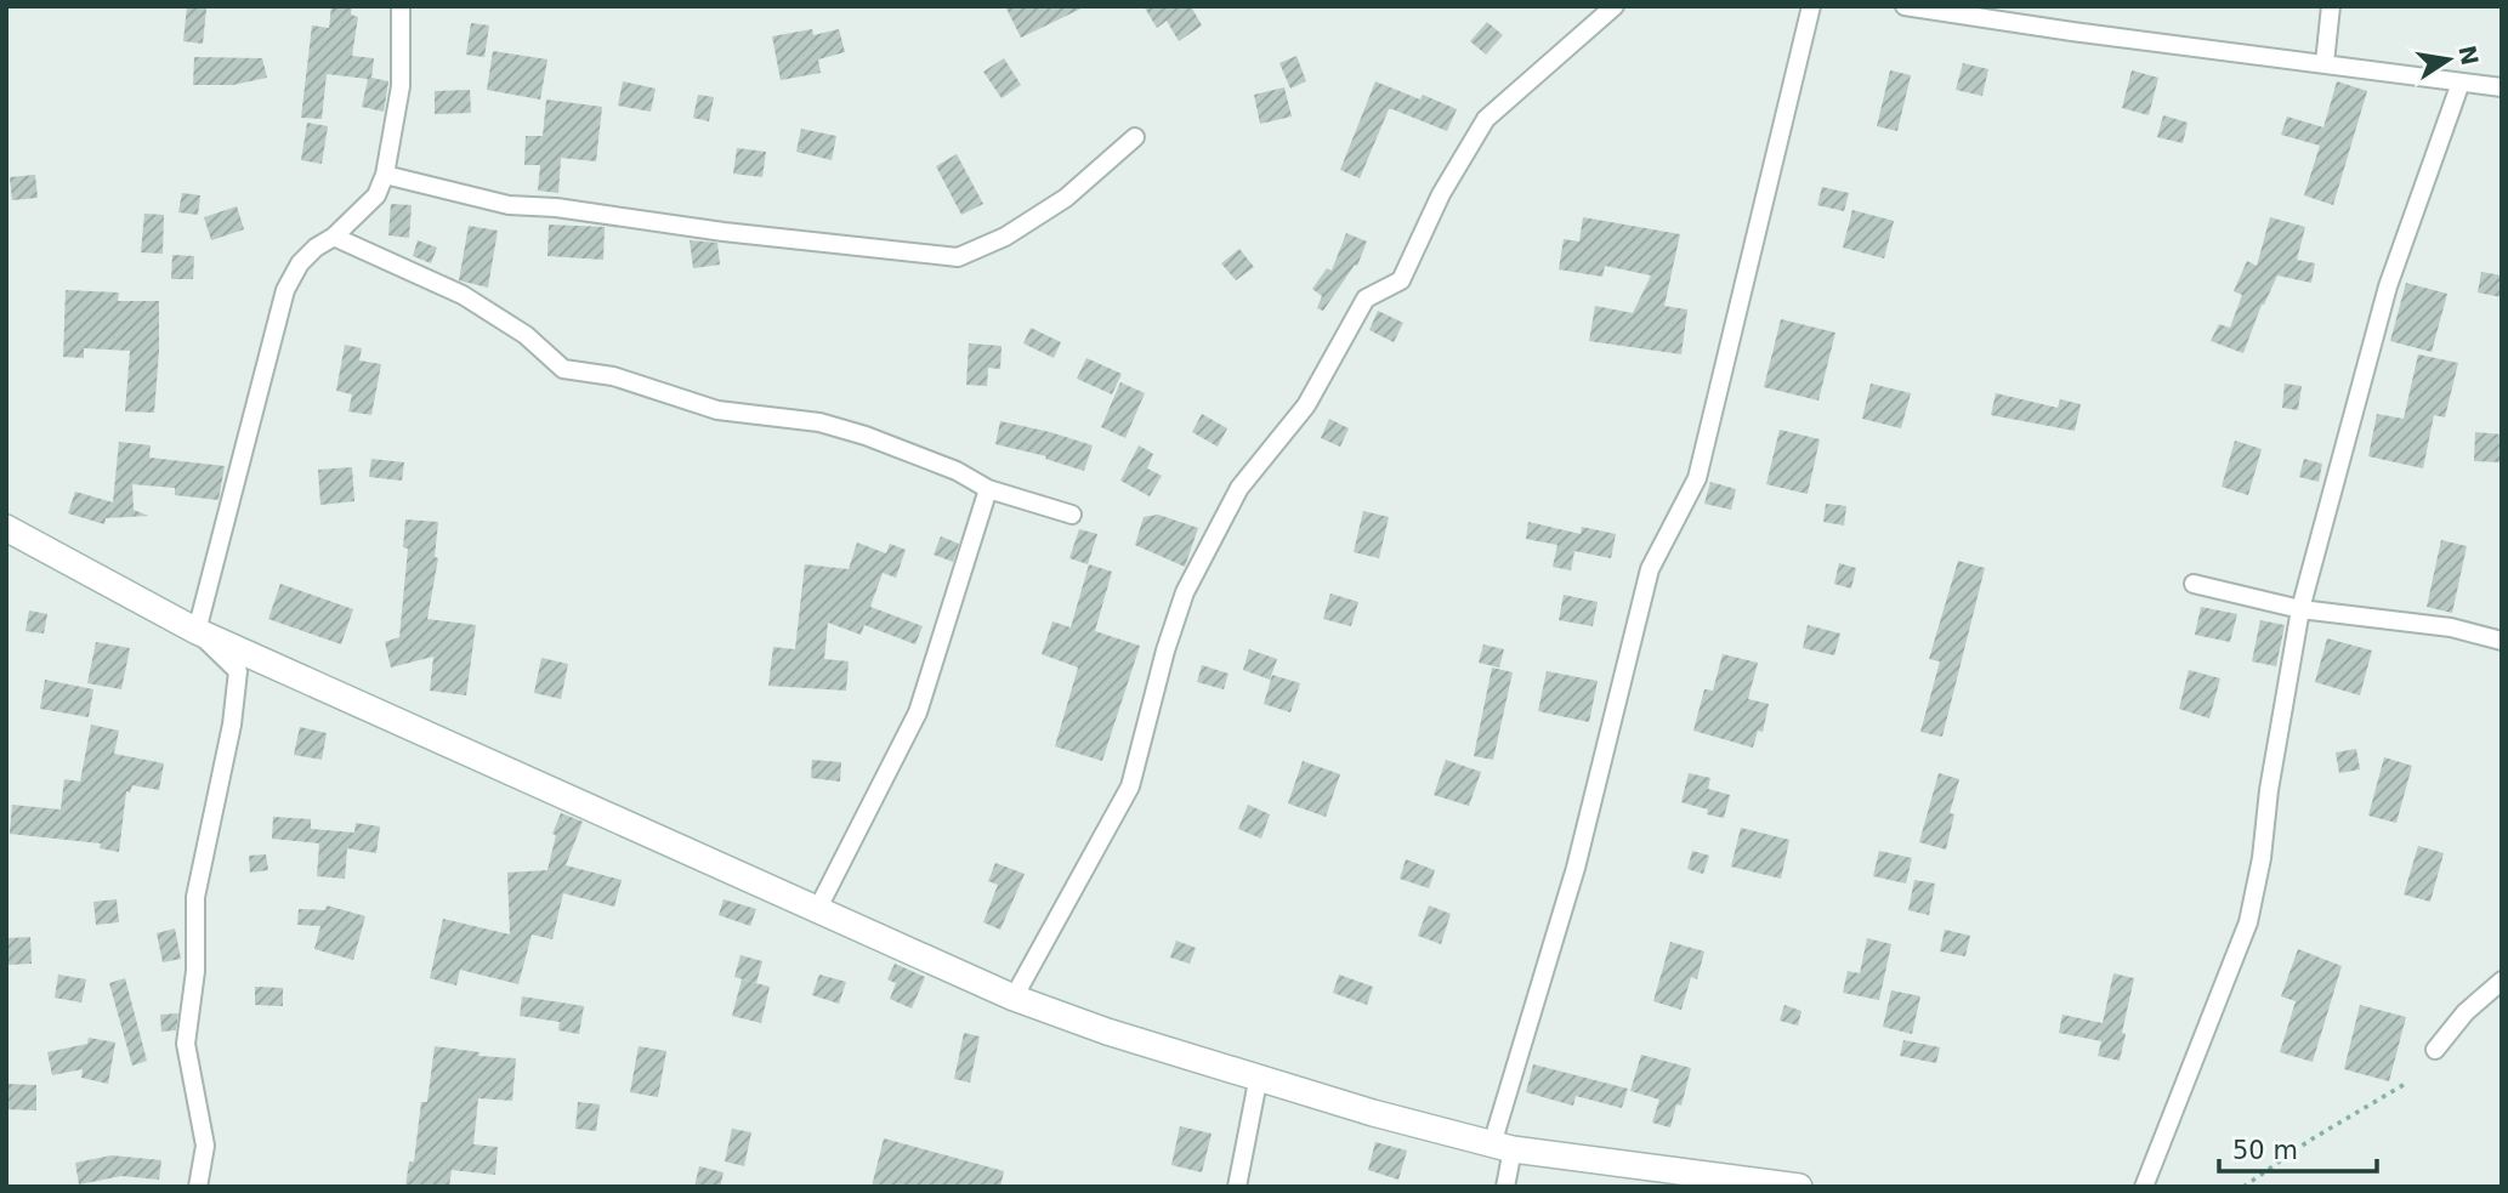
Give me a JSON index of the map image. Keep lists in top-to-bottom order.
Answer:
{
  "scale_bar": "50 m",
  "north": "right"
}
